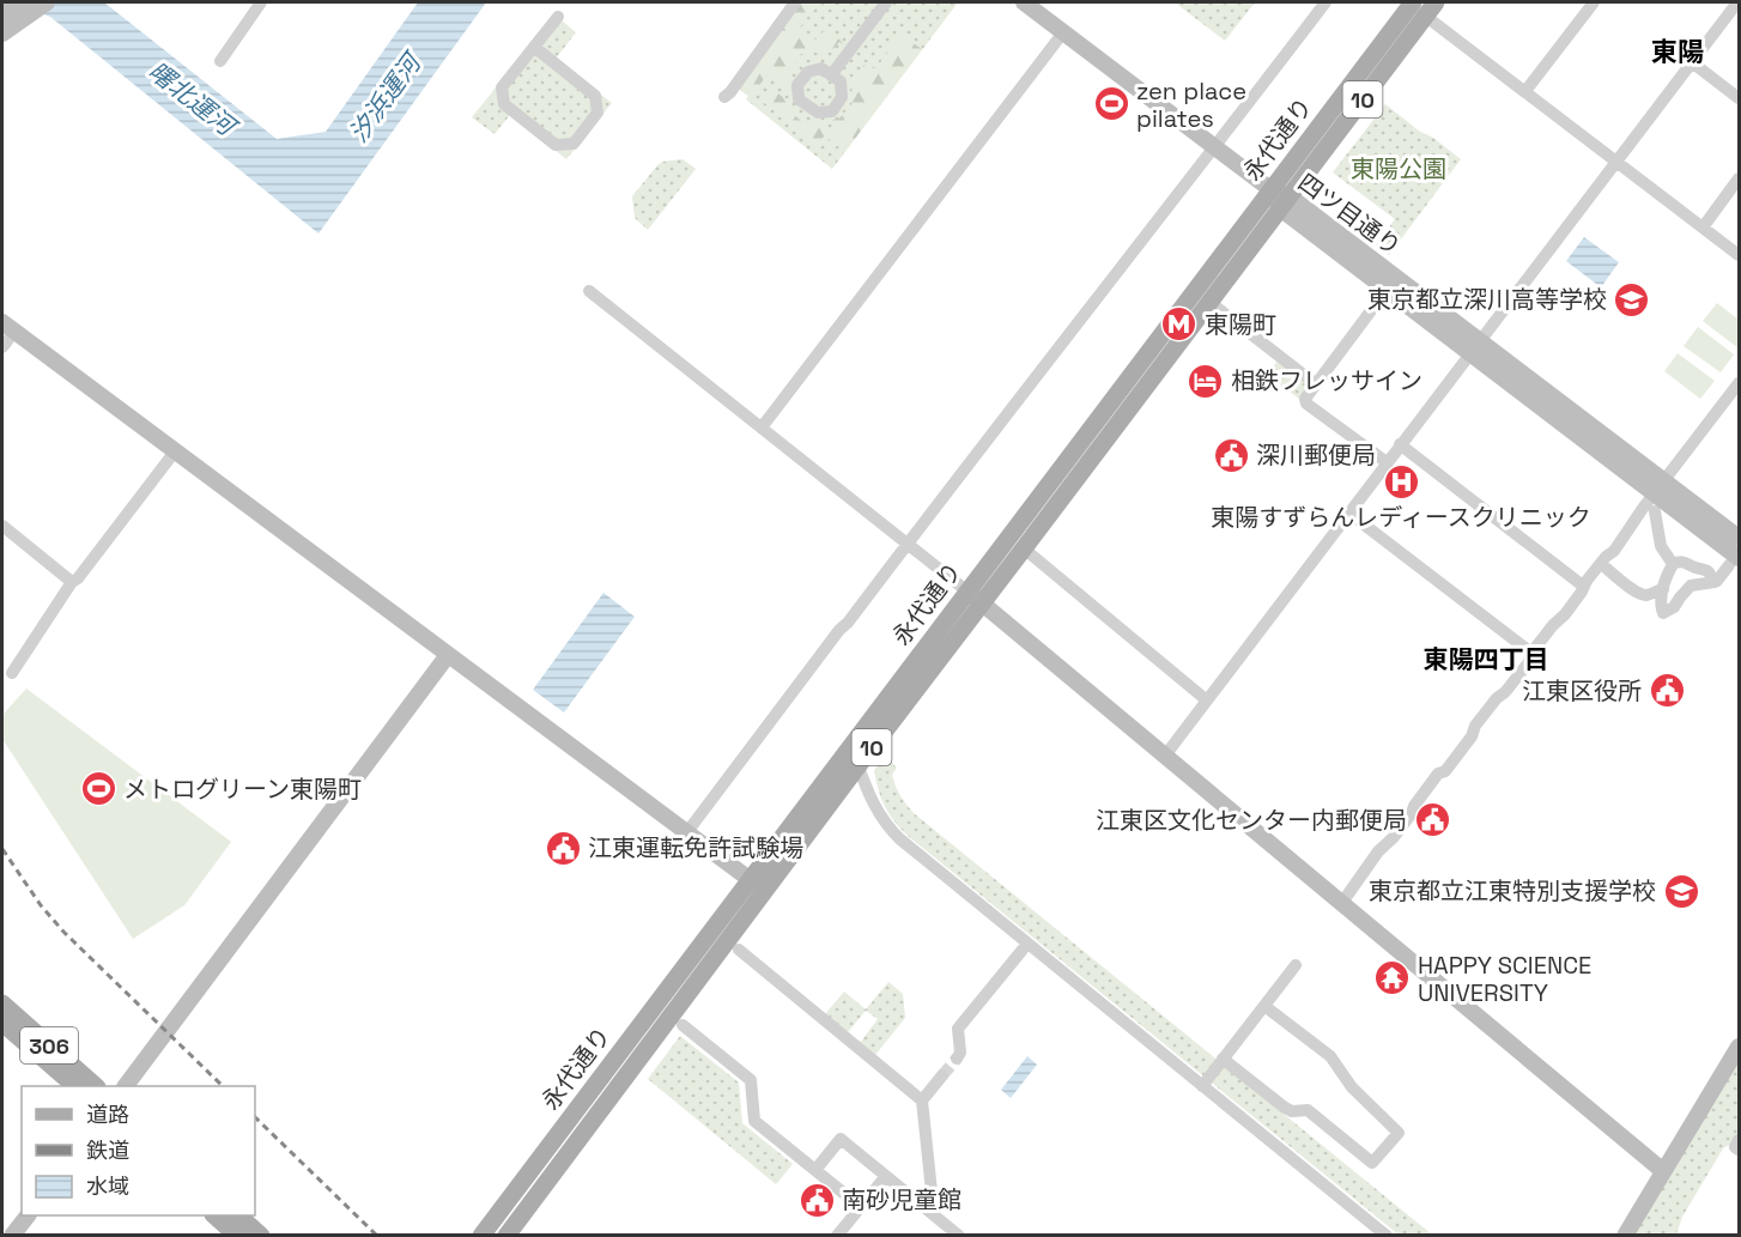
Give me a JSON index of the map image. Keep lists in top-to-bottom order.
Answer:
{
  "streets": {
    "main road": ["10", "永代通り", "306"],
    "street": ["四ツ目通り"]
  },
  "crossings": [
    ["永代通り", "四ツ目通り"]
  ],
  "districts": ["東陽", "東陽四丁目"],
  "water": ["曙北運河", "汐浜運河"],
  "parks": ["東陽公園"],
  "places": {
    "sports": ["zen place pilates", "メトログリーン東陽町"],
    "school or university": ["東京都立深川高等学校", "東京都立江東特別支援学校"],
    "metro station": ["東陽町"],
    "hotel": ["相鉄フレッサイン"],
    "public building": [
      "深川郵便局",
      "江東区役所",
      "江東区文化センター内郵便局",
      "江東運転免許試験場",
      "南砂児童館"
    ],
    "hospital": ["東陽すずらんレディースクリニック"],
    "temple": ["HAPPY SCIENCE UNIVERSITY"]
  },
  "legend": ["道路", "鉄道", "水域"]
}
